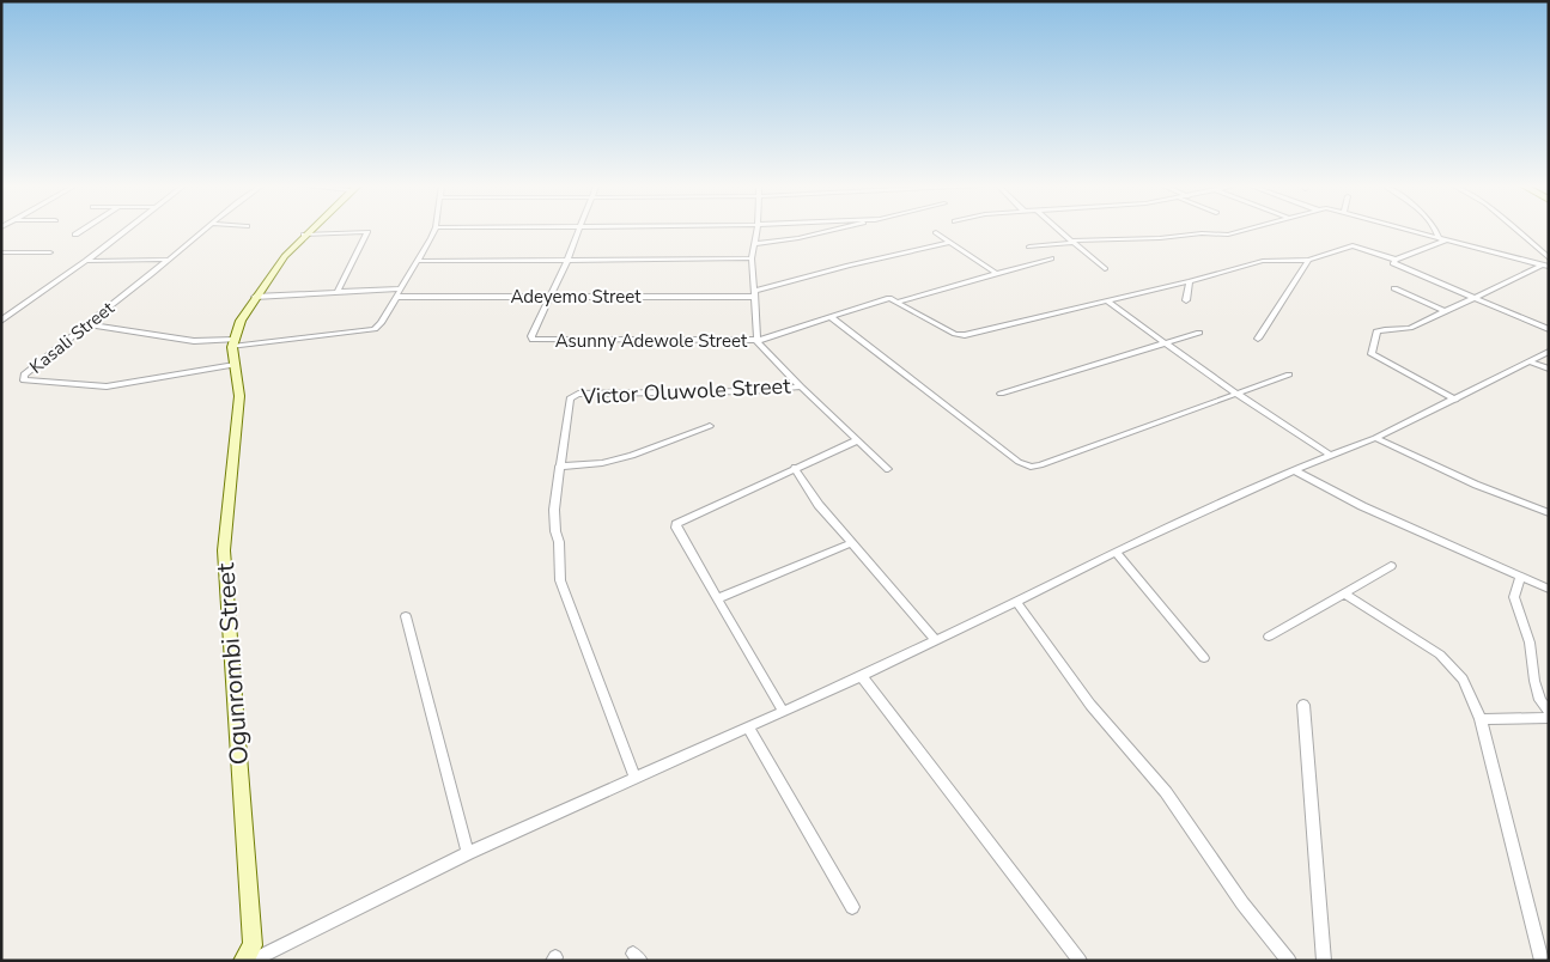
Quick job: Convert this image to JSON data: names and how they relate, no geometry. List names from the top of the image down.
{
  "streets": {
    "street": [
      "Adeyemo Street",
      "Kasali Street",
      "Asunny Adewole Street",
      "Victor Oluwole Street",
      "Ogunrombi Street"
    ]
  },
  "crossings": [
    ["Adeyemo Street", "Asunny Adewole Street"],
    ["Kasali Street", "Ogunrombi Street"]
  ]
}
